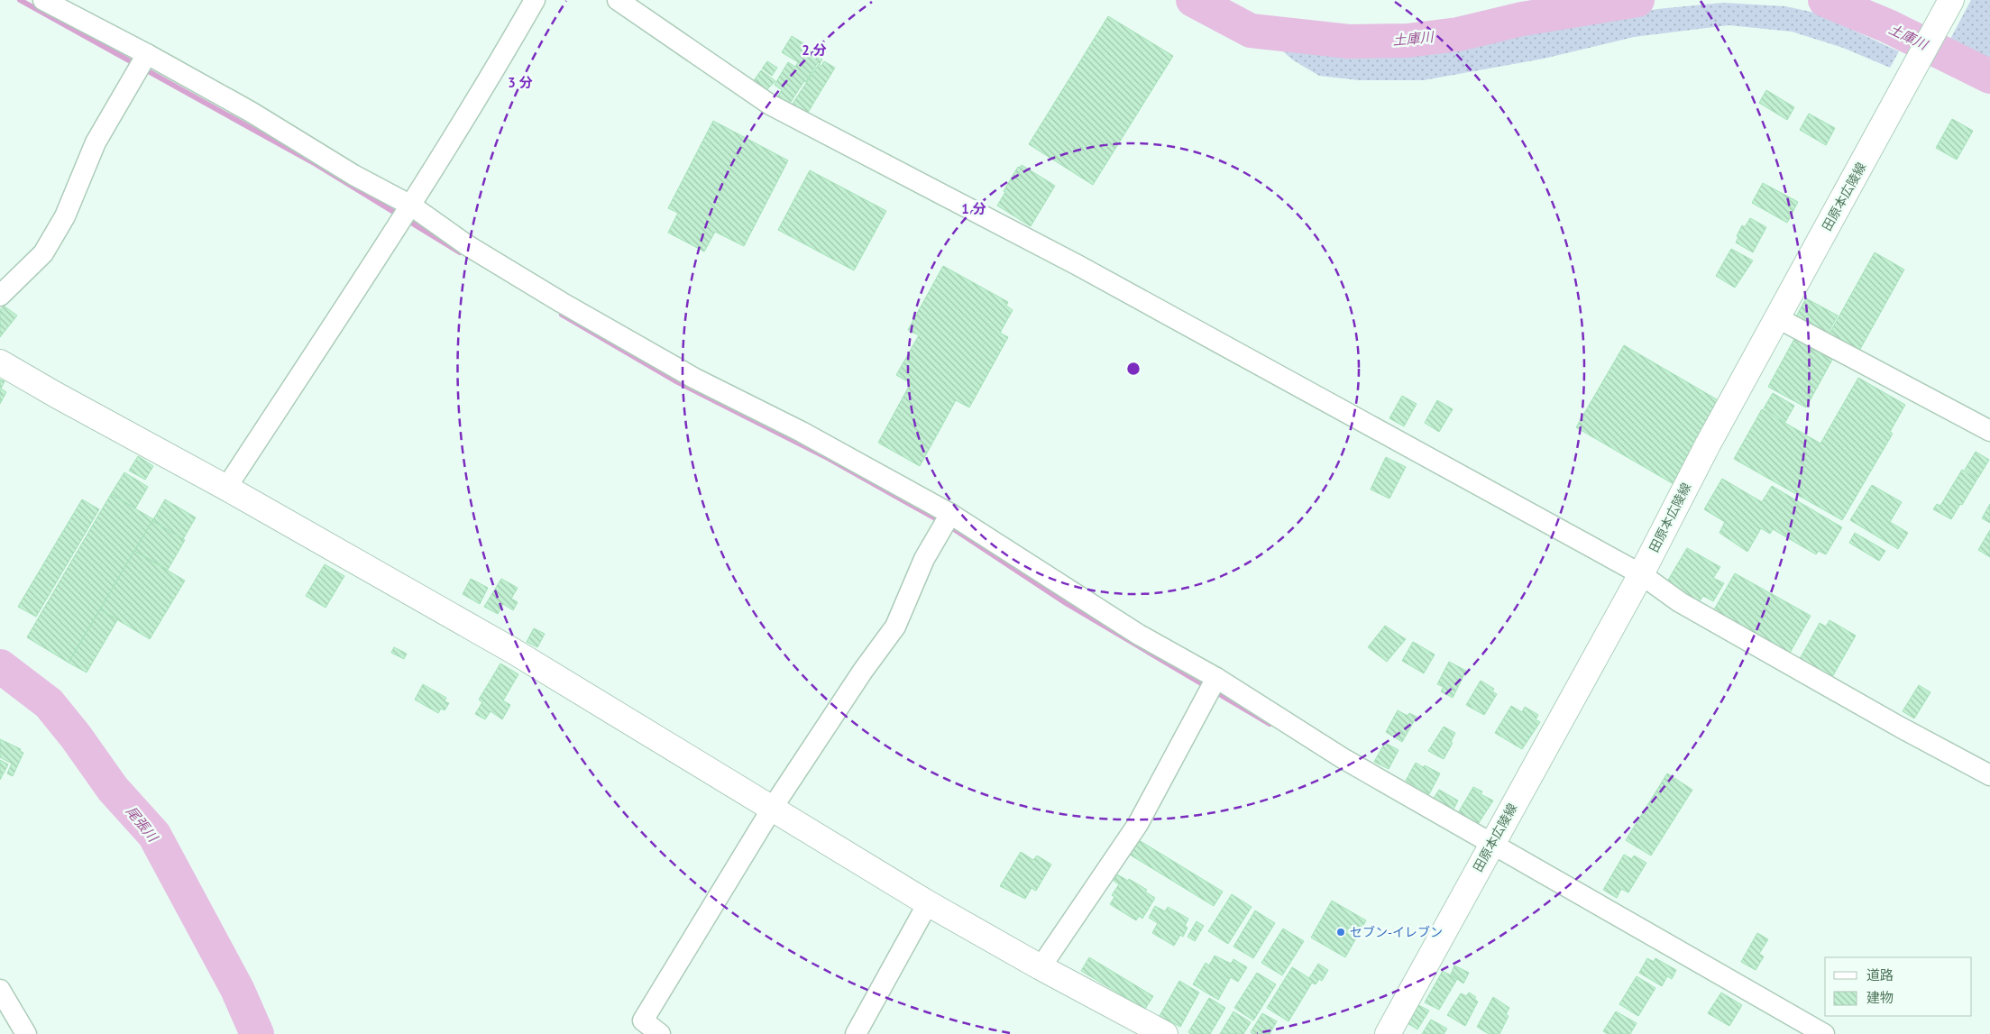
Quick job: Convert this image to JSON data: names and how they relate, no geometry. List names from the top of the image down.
{
  "streets": {
    "street": ["田原本広陵線"]
  },
  "water": ["土庫川", "尾張川"],
  "places": ["セブン-イレブン"],
  "legend": ["道路", "建物"],
  "rings": ["2 分", "3 分", "1 分"]
}
